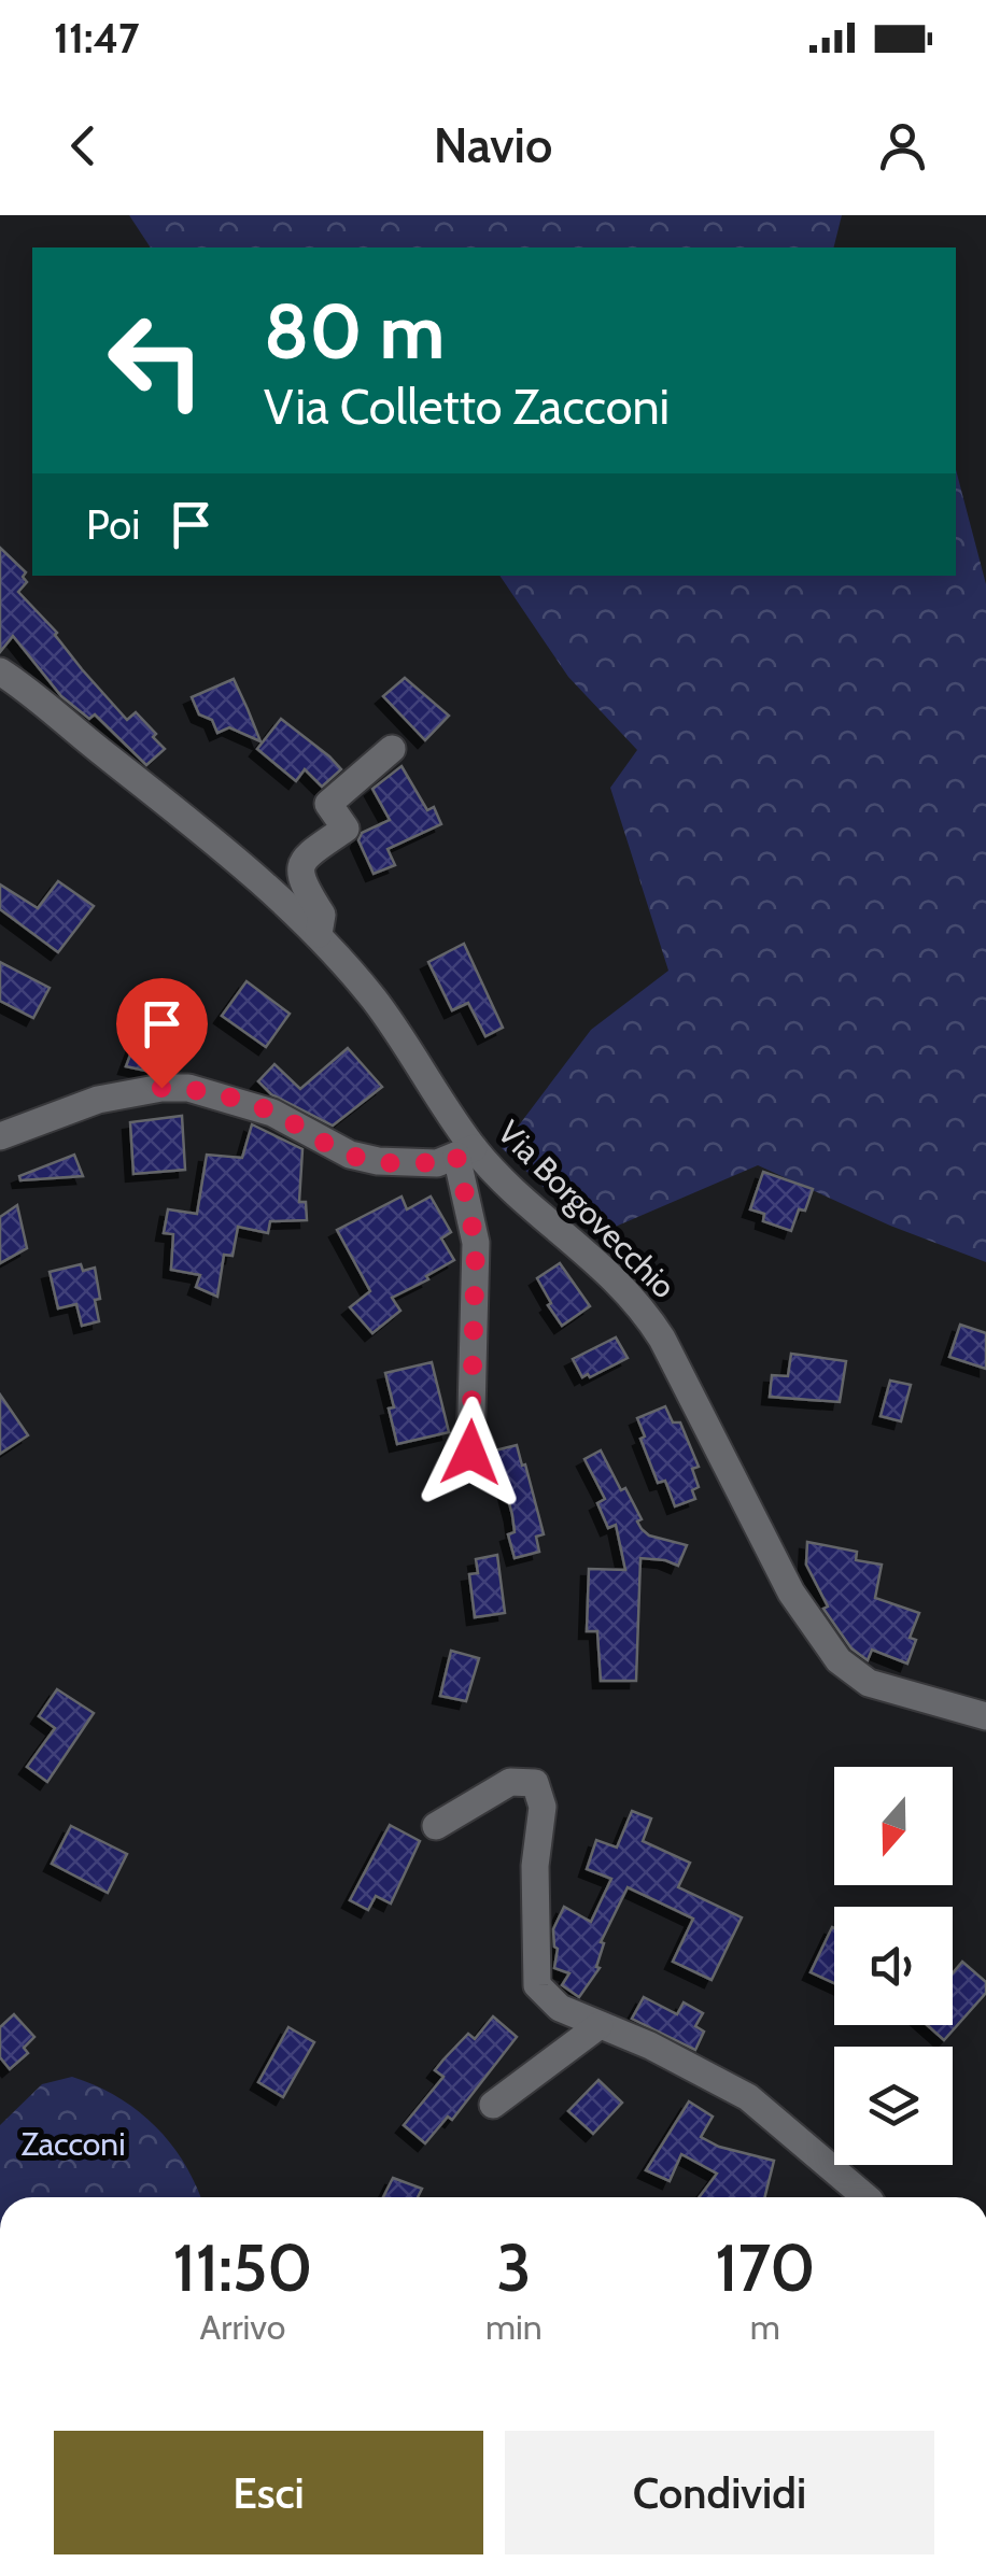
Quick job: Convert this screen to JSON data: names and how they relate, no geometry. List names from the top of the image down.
{
  "streets": {
    "street": ["Via Borgovecchio"]
  },
  "parks": ["Zacconi"],
  "north": "bottom",
  "page": {
    "status": "11:47",
    "header": "Navio",
    "turn": ["80 m", "Via Colletto Zacconi"],
    "then": "Poi",
    "eta": [
      "11:50",
      "Arrivo",
      "3",
      "min",
      "170",
      "m"
    ],
    "buttons": ["Esci", "Condividi"]
  }
}
